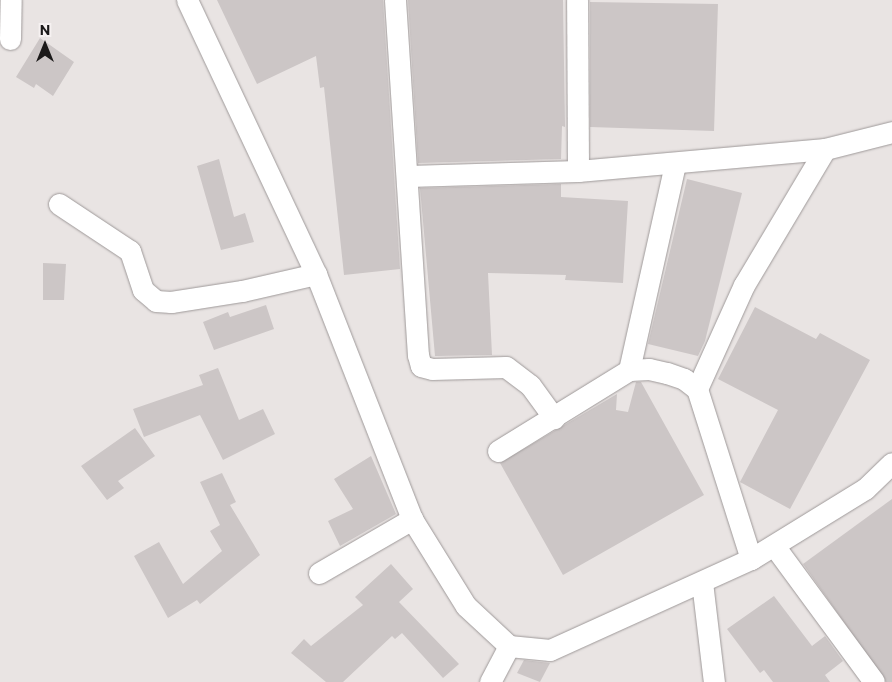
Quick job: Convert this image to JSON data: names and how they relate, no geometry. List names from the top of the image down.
{
  "north": "top"
}
